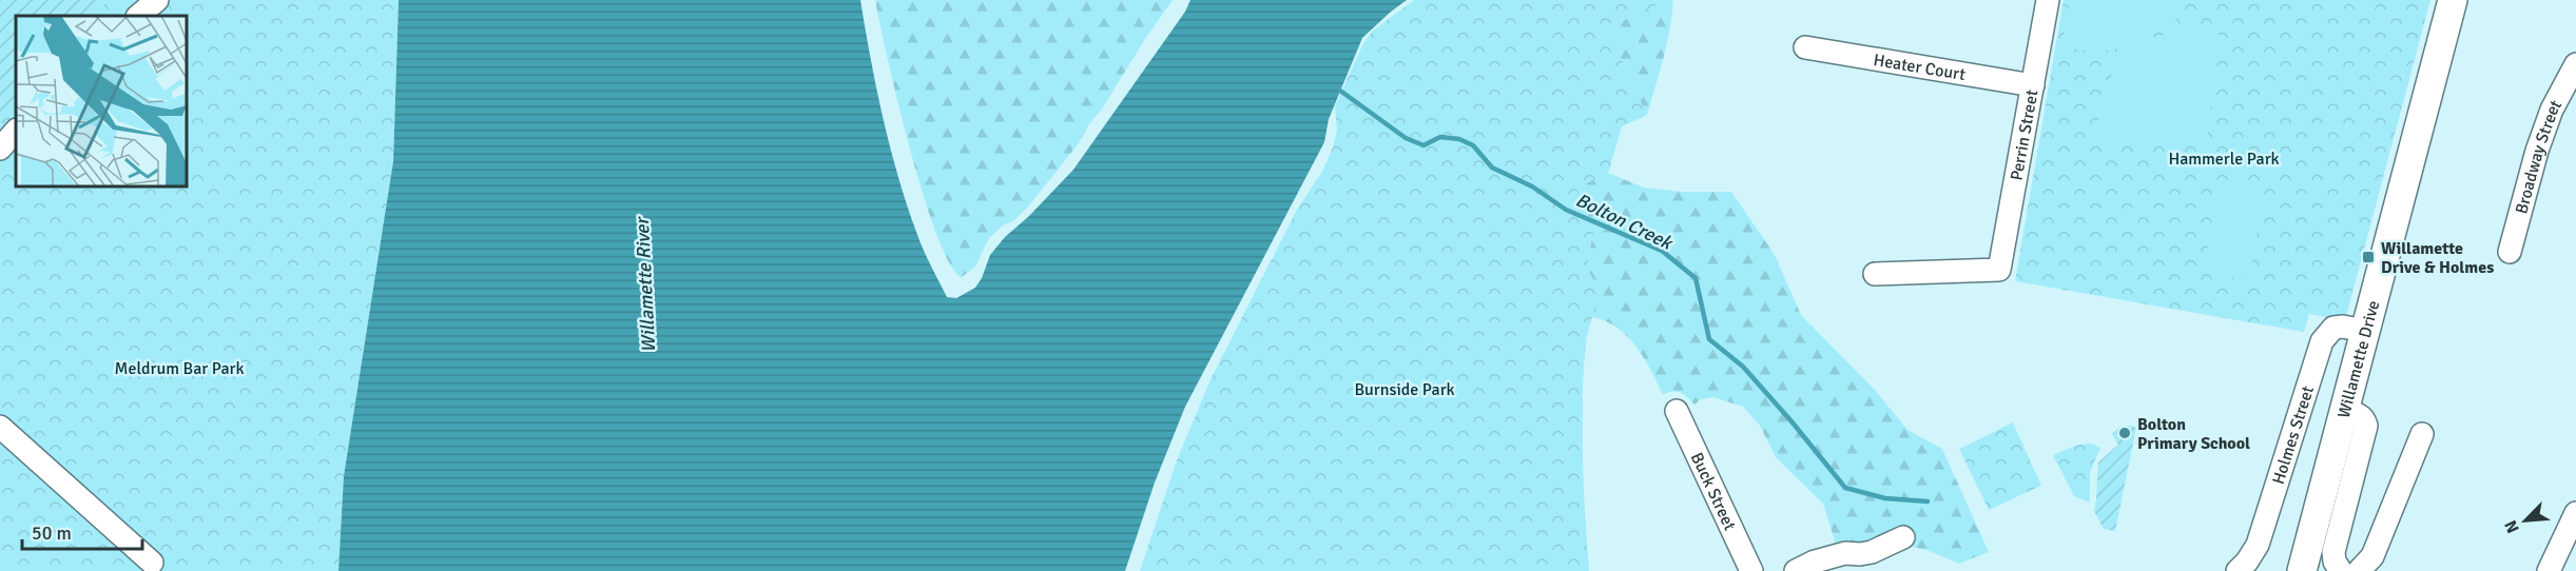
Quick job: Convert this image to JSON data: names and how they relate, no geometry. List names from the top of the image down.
{
  "streets": {
    "main road": ["Willamette Drive"],
    "street": [
      "Heater Court",
      "Perrin Street",
      "Broadway Street",
      "Holmes Street",
      "Buck Street"
    ]
  },
  "crossings": [
    ["Heater Court", "Perrin Street"],
    ["Willamette Drive", "Holmes Street"]
  ],
  "water": ["Bolton Creek", "Willamette River"],
  "parks": ["Hammerle Park", "Meldrum Bar Park", "Burnside Park"],
  "places": {
    "transit": ["Willamette Drive & Holmes"],
    "other": ["Bolton Primary School"]
  },
  "scale_bar": "50 m",
  "north": "bottom left"
}
